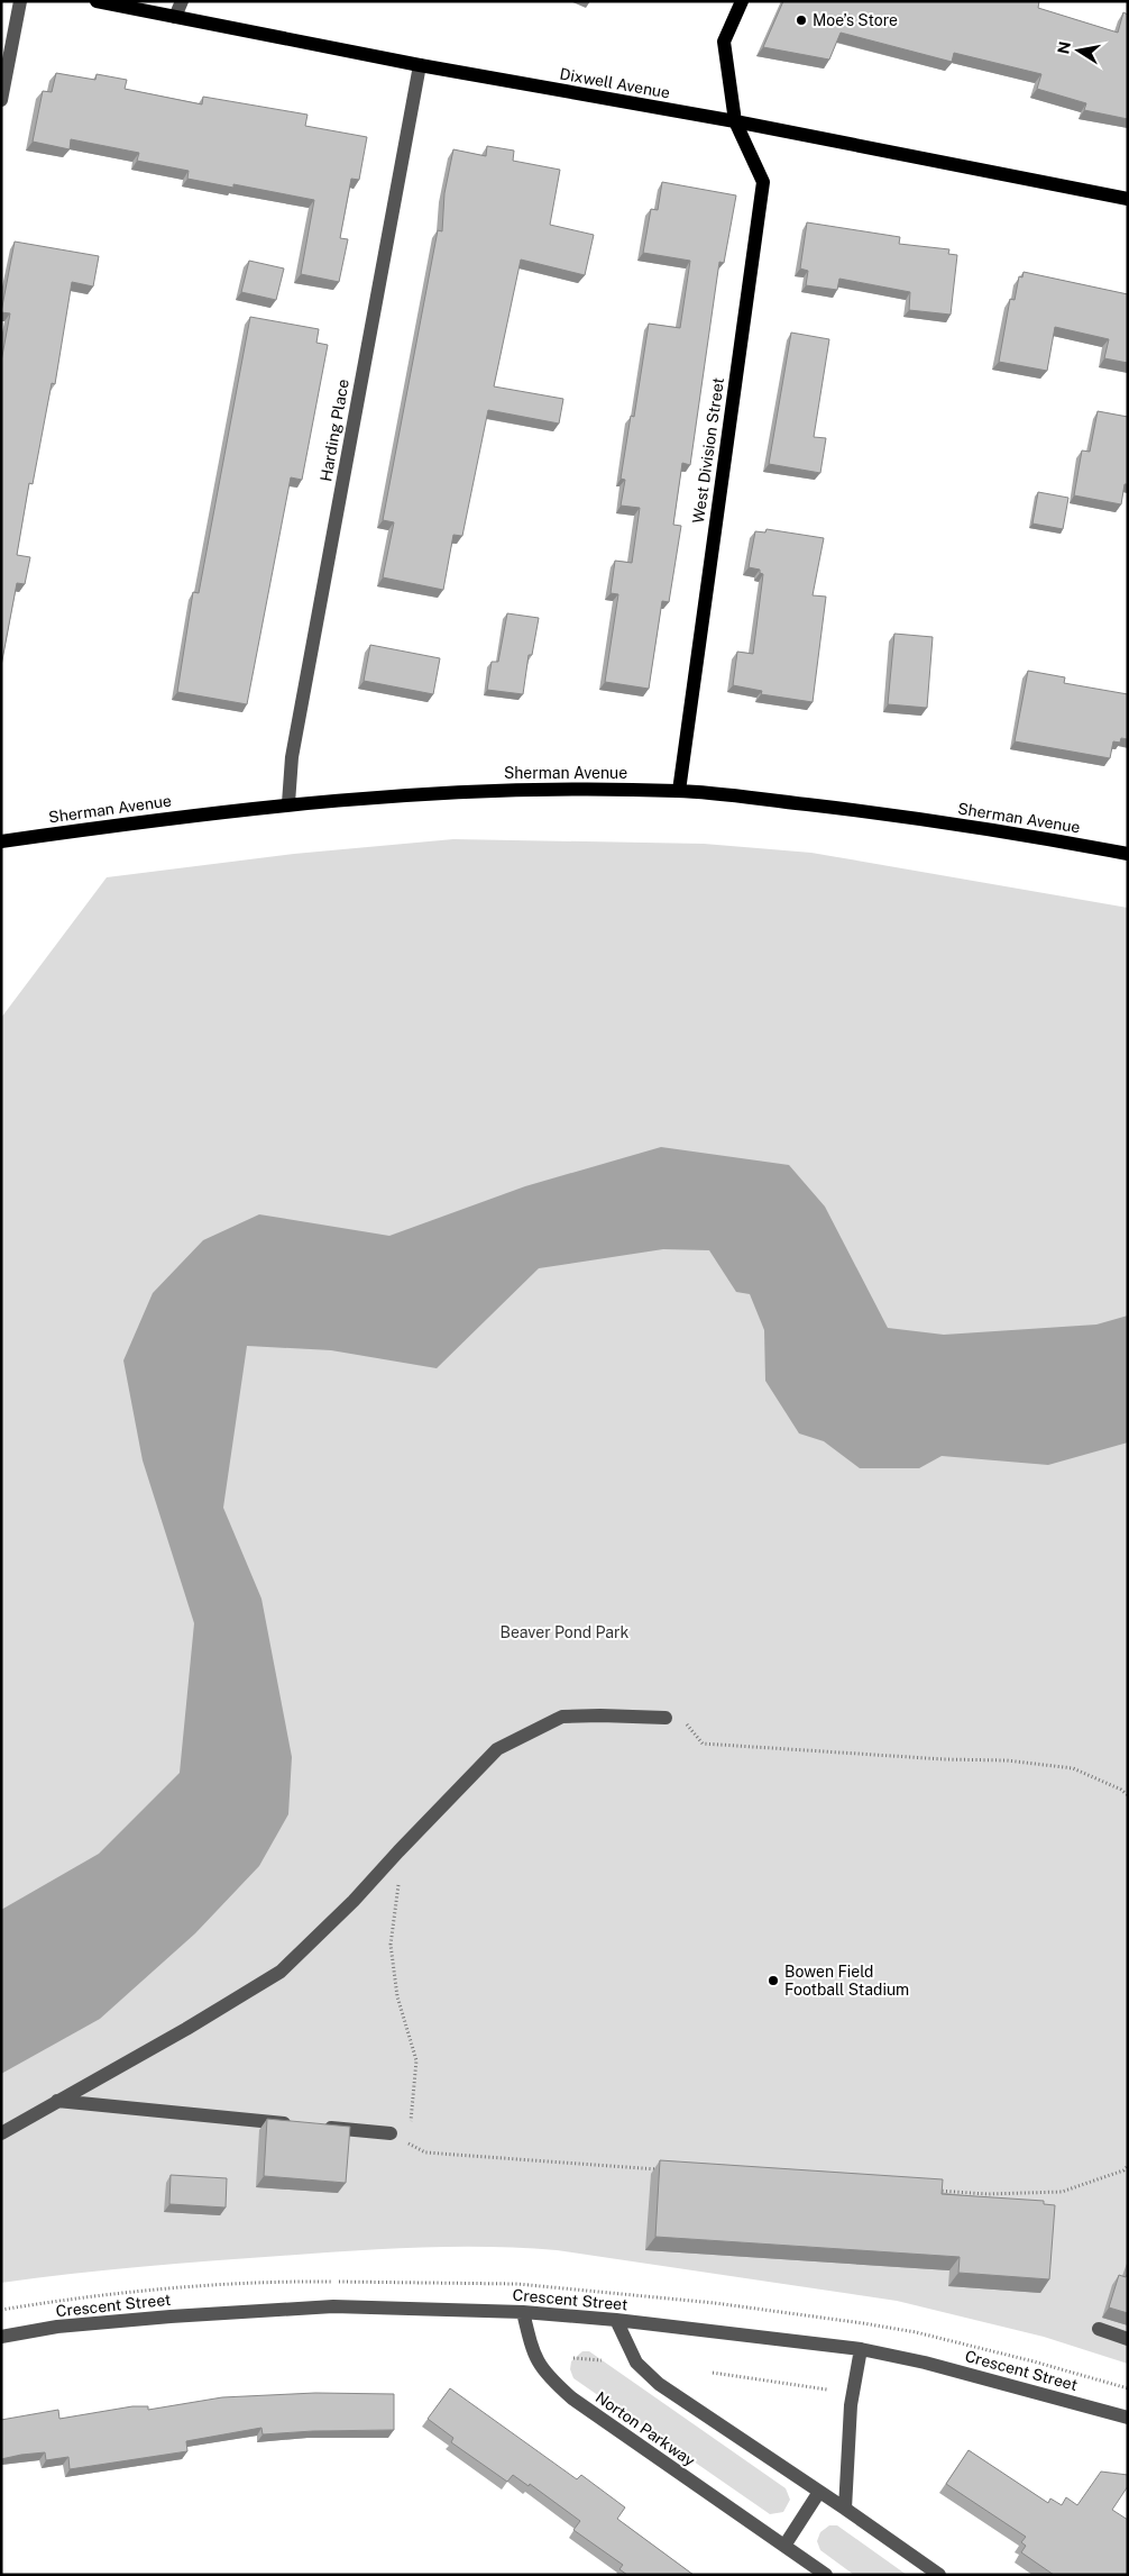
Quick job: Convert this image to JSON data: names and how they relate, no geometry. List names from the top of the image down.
{
  "streets": {
    "main road": ["Dixwell Avenue", "West Division Street", "Sherman Avenue"],
    "street": ["Harding Place", "Crescent Street", "Norton Parkway"]
  },
  "crossings": [
    ["Dixwell Avenue", "Harding Place"],
    ["Dixwell Avenue", "West Division Street"],
    ["Harding Place", "Sherman Avenue"],
    ["West Division Street", "Sherman Avenue"],
    ["Crescent Street", "Norton Parkway"]
  ],
  "parks": ["Beaver Pond Park"],
  "places": ["Moe’s Store", "Bowen Field Football Stadium"],
  "north": "left"
}
